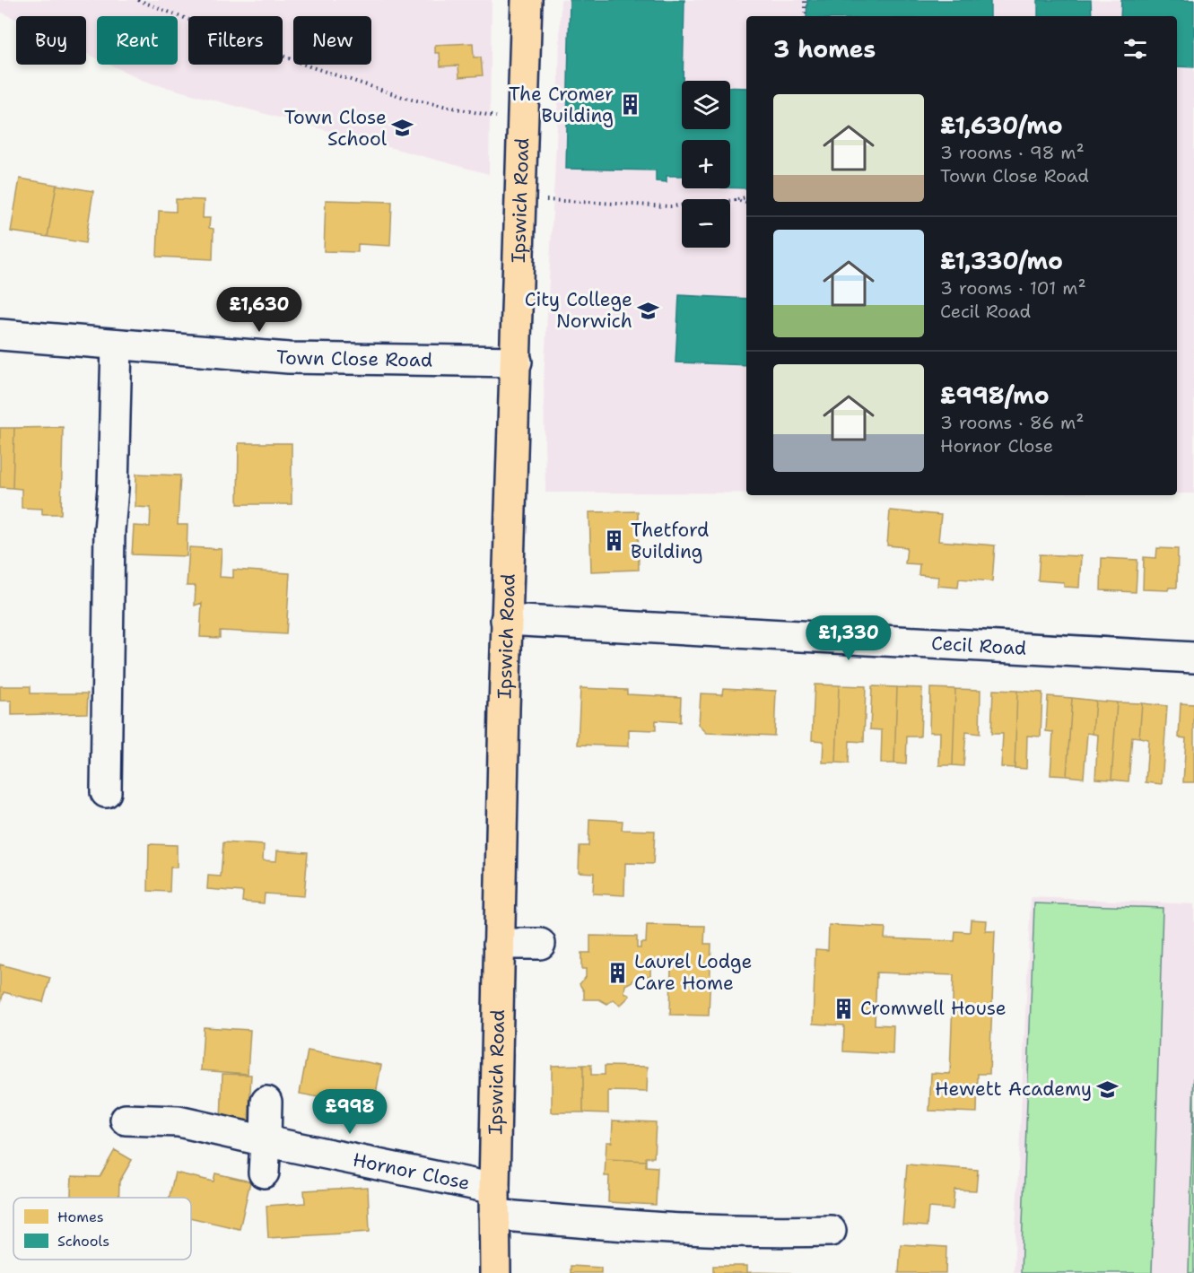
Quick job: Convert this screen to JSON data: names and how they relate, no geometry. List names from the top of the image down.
{
  "streets": {
    "main road": ["Ipswich Road"],
    "street": ["Town Close Road", "Cecil Road", "Hornor Close"]
  },
  "crossings": [
    ["Ipswich Road", "Town Close Road"],
    ["Ipswich Road", "Cecil Road"],
    ["Ipswich Road", "Hornor Close"]
  ],
  "places": {
    "building": [
      "The Cromer Building",
      "Thetford Building",
      "Laurel Lodge Care Home",
      "Cromwell House"
    ],
    "school or university": ["Town Close School", "City College Norwich", "Hewett Academy"]
  },
  "legend": ["Homes", "Schools"],
  "page": {
    "chip": [
      "Buy",
      "Rent",
      "Filters",
      "New"
    ],
    "heading": "3 homes",
    "map_buttons": ["+", "−"],
    "list": [
      {
        "name": "£1,630/mo",
        "note": "3 rooms · 98 m² · Town Close Road"
      },
      {
        "name": "£1,330/mo",
        "note": "3 rooms · 101 m² · Cecil Road"
      },
      {
        "name": "£998/mo",
        "note": "3 rooms · 86 m² · Hornor Close"
      }
    ],
    "price": ["£1,630", "£1,330", "£998"]
  }
}
